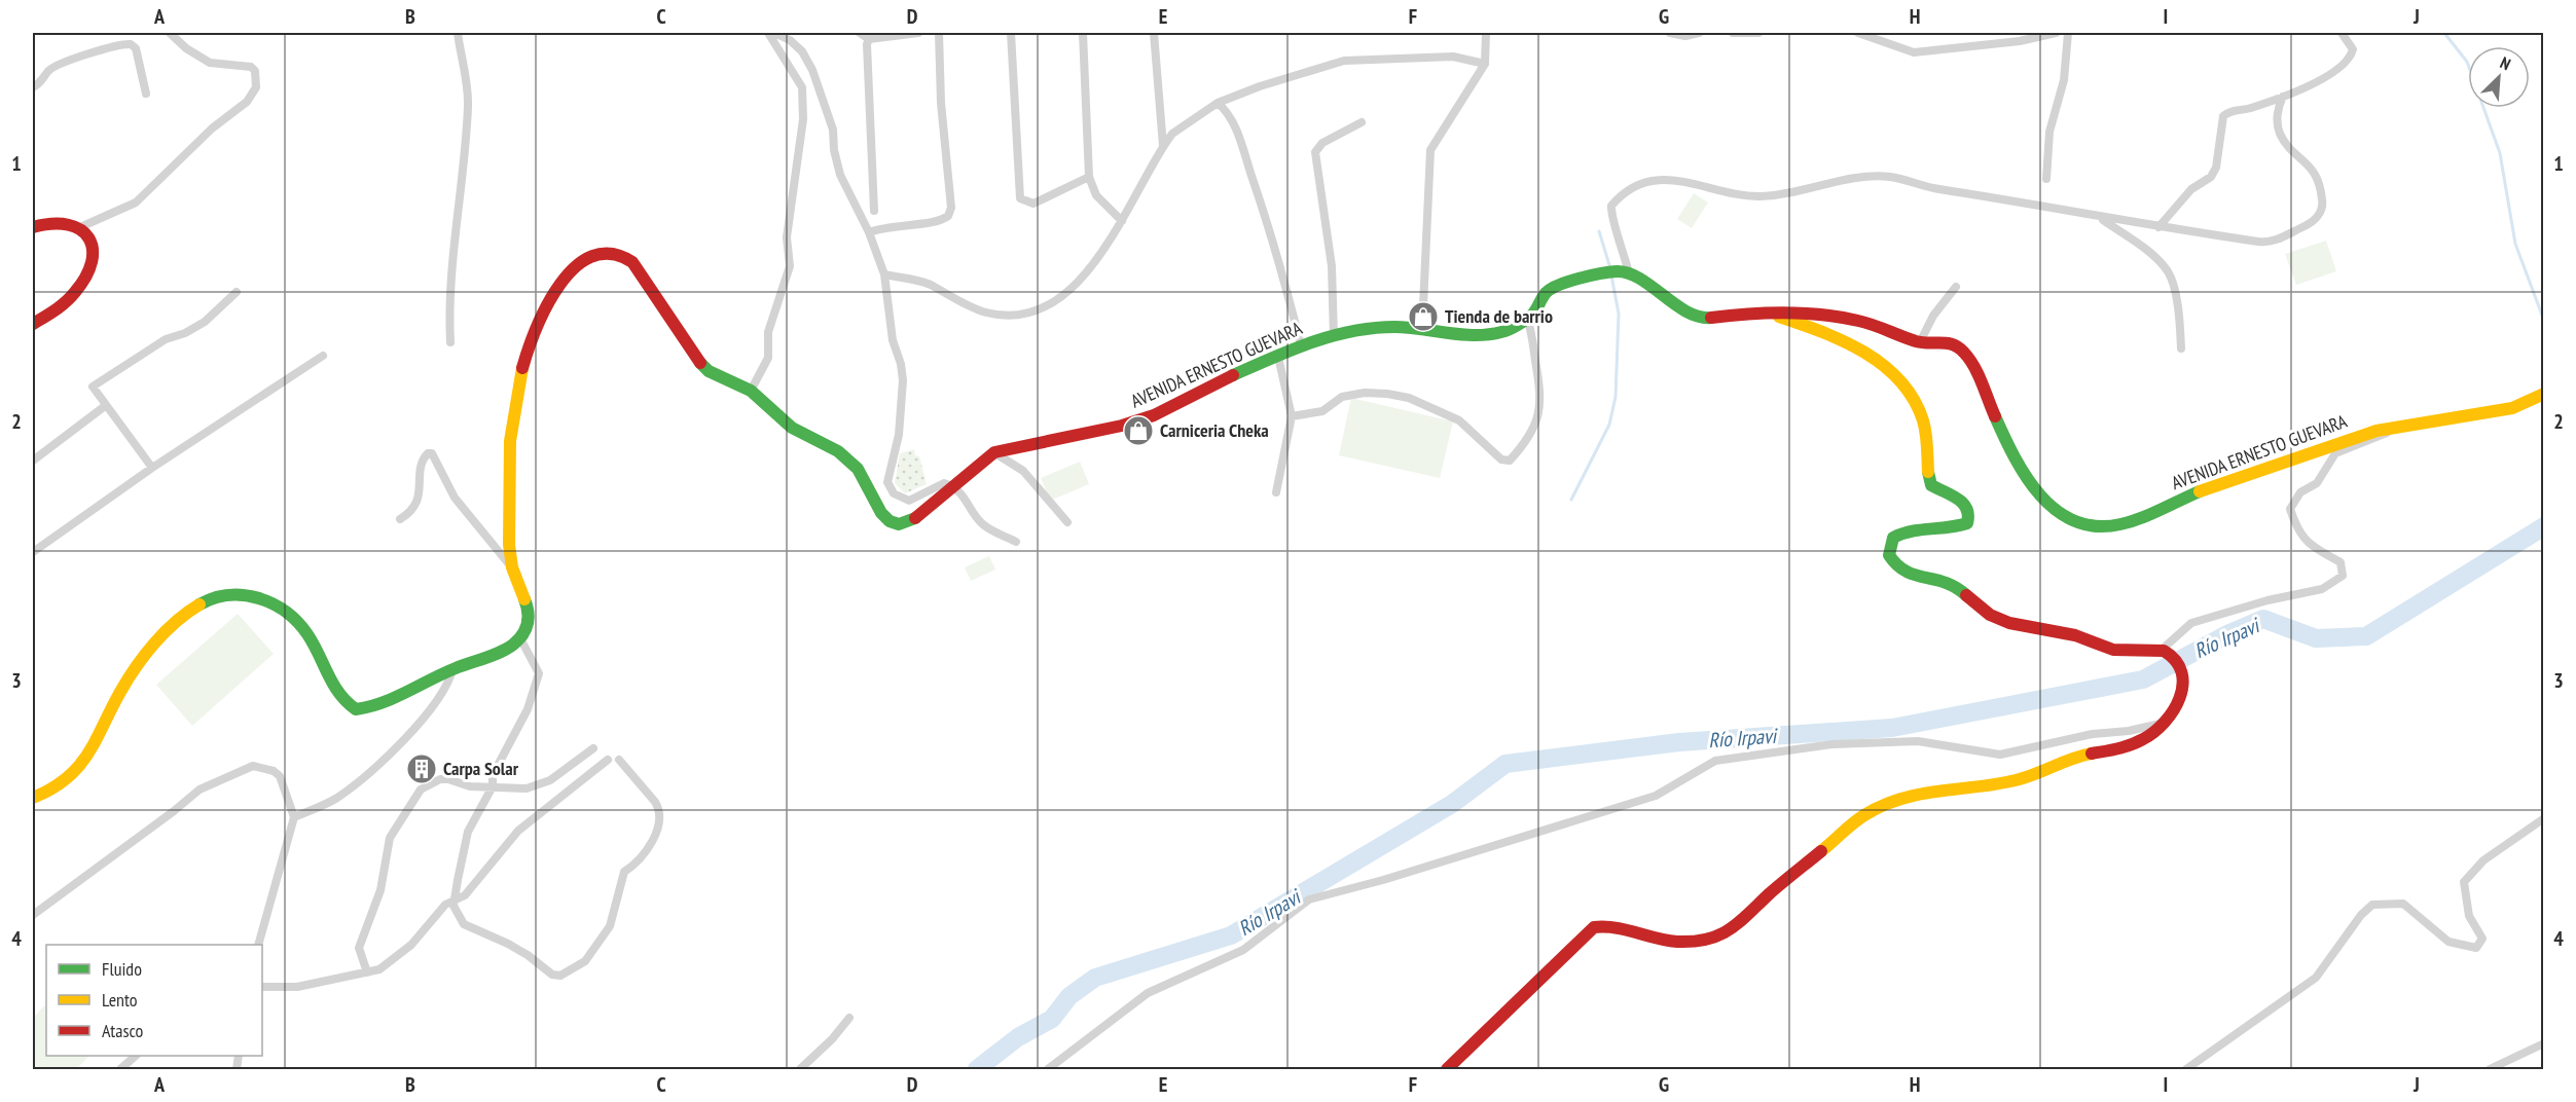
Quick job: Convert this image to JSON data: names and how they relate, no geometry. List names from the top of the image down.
{
  "streets": {
    "main road": ["AVENIDA ERNESTO GUEVARA"]
  },
  "water": ["Río Irpavi"],
  "places": {
    "shop": ["Tienda de barrio", "Carniceria Cheka"],
    "building": ["Carpa Solar"]
  },
  "legend": ["Fluido", "Lento", "Atasco"],
  "north": "top right",
  "grid": {
    "columns": [
      "A",
      "B",
      "C",
      "D",
      "E",
      "F",
      "G",
      "H",
      "I",
      "J"
    ],
    "rows": [
      "1",
      "2",
      "3",
      "4"
    ]
  }
}
